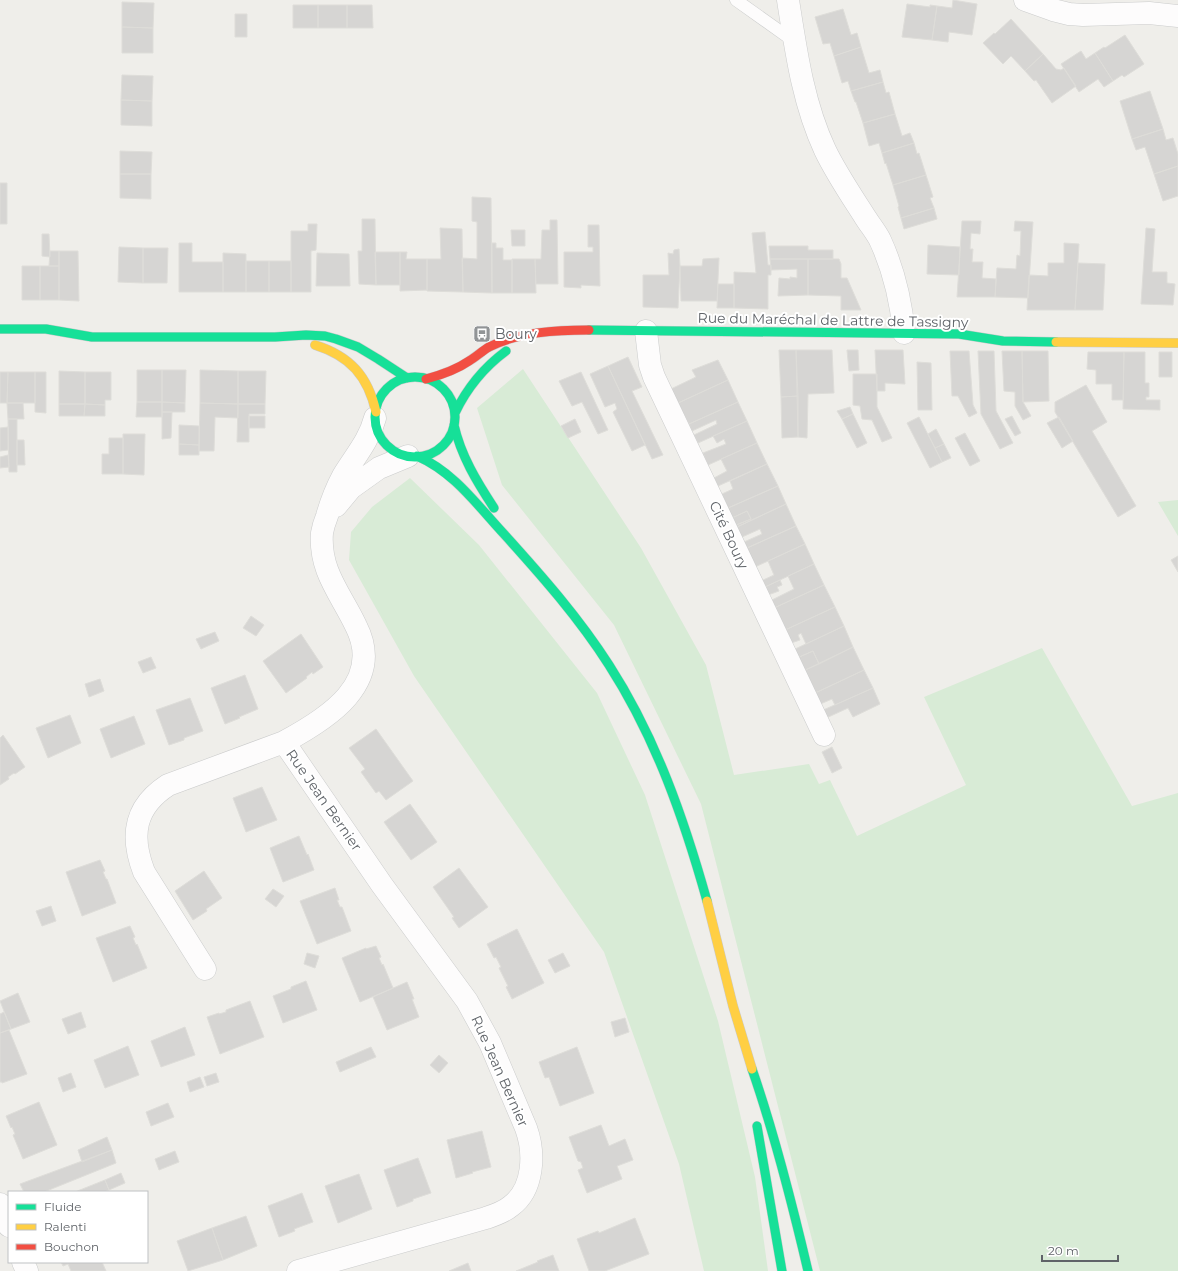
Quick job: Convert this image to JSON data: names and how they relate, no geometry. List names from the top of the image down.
{
  "streets": {
    "street": ["Rue du Maréchal de Lattre de Tassigny", "Cité Boury", "Rue Jean Bernier"]
  },
  "crossings": [
    ["Rue du Maréchal de Lattre de Tassigny", "Cité Boury"],
    ["Rue du Maréchal de Lattre de Tassigny", "Rue Jean Bernier"]
  ],
  "places": {
    "bus stop": ["Boury"]
  },
  "legend": ["Fluide", "Ralenti", "Bouchon"],
  "scale_bar": "20 m"
}
